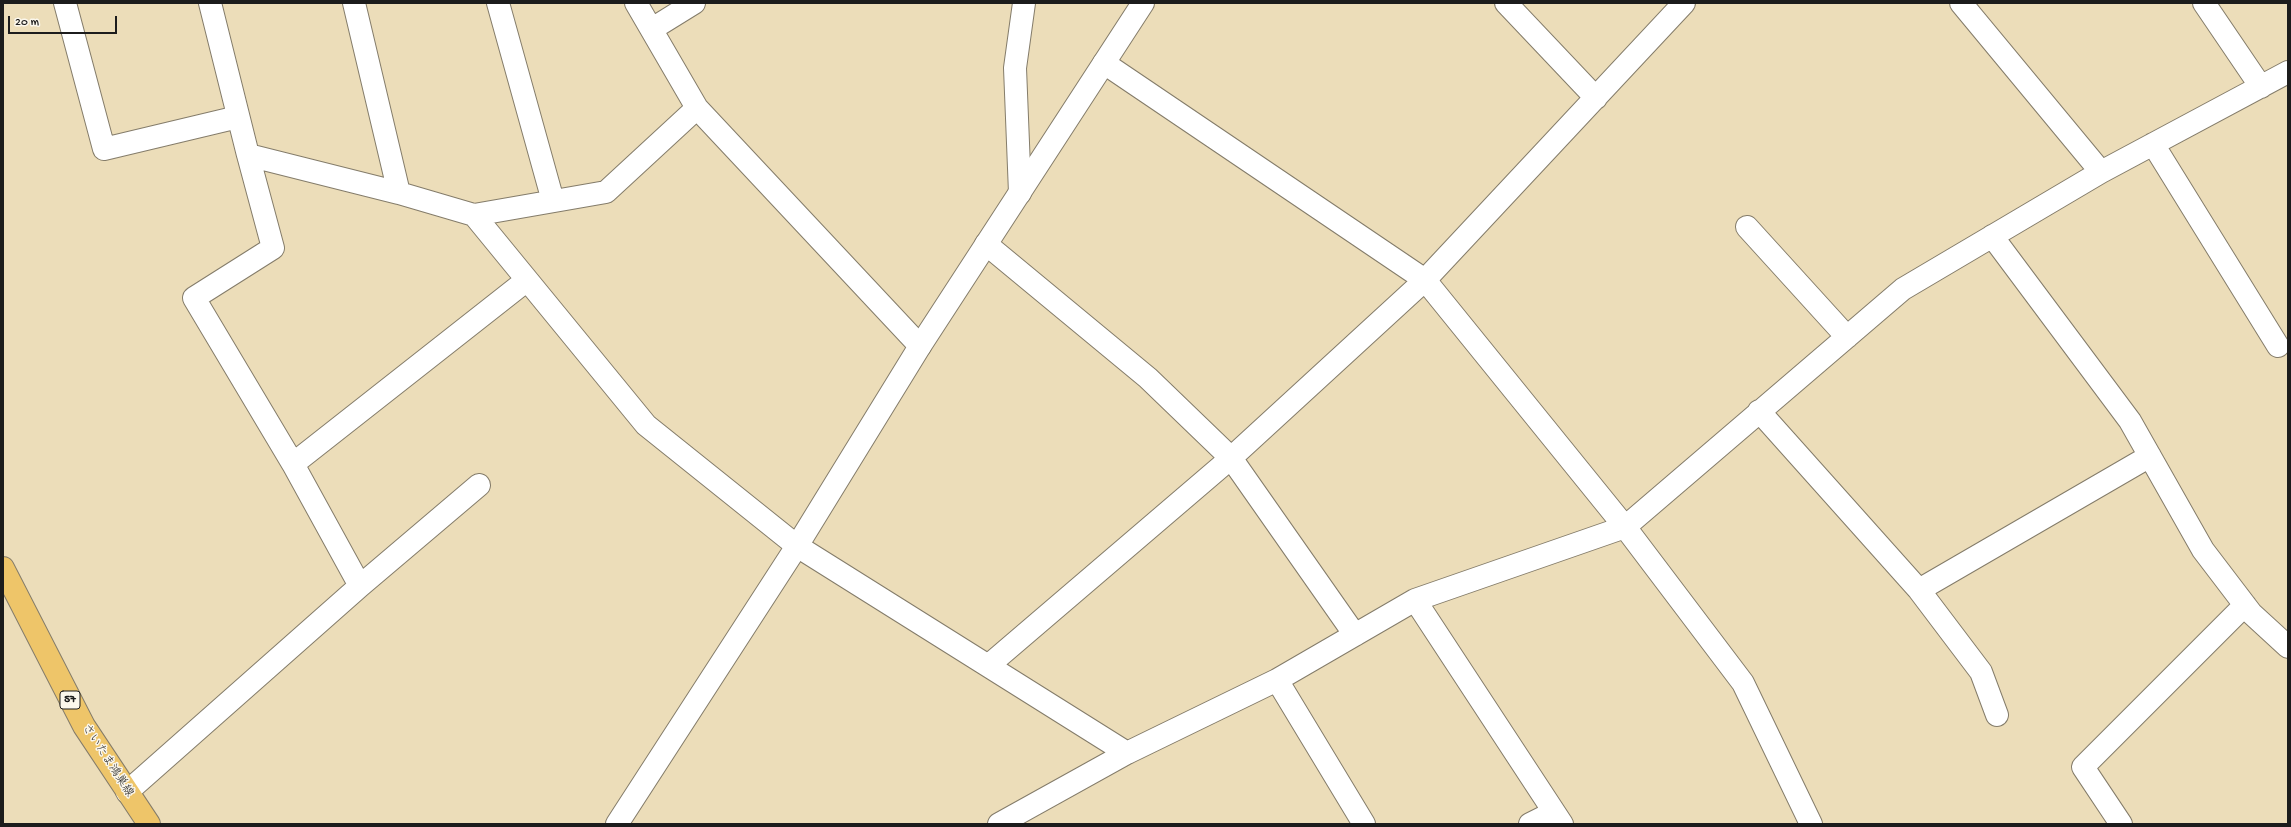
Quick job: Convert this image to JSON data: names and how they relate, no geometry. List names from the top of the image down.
{
  "streets": {
    "main road": ["57", "さいたま鴻巣線"]
  },
  "scale_bar": "20 m"
}
